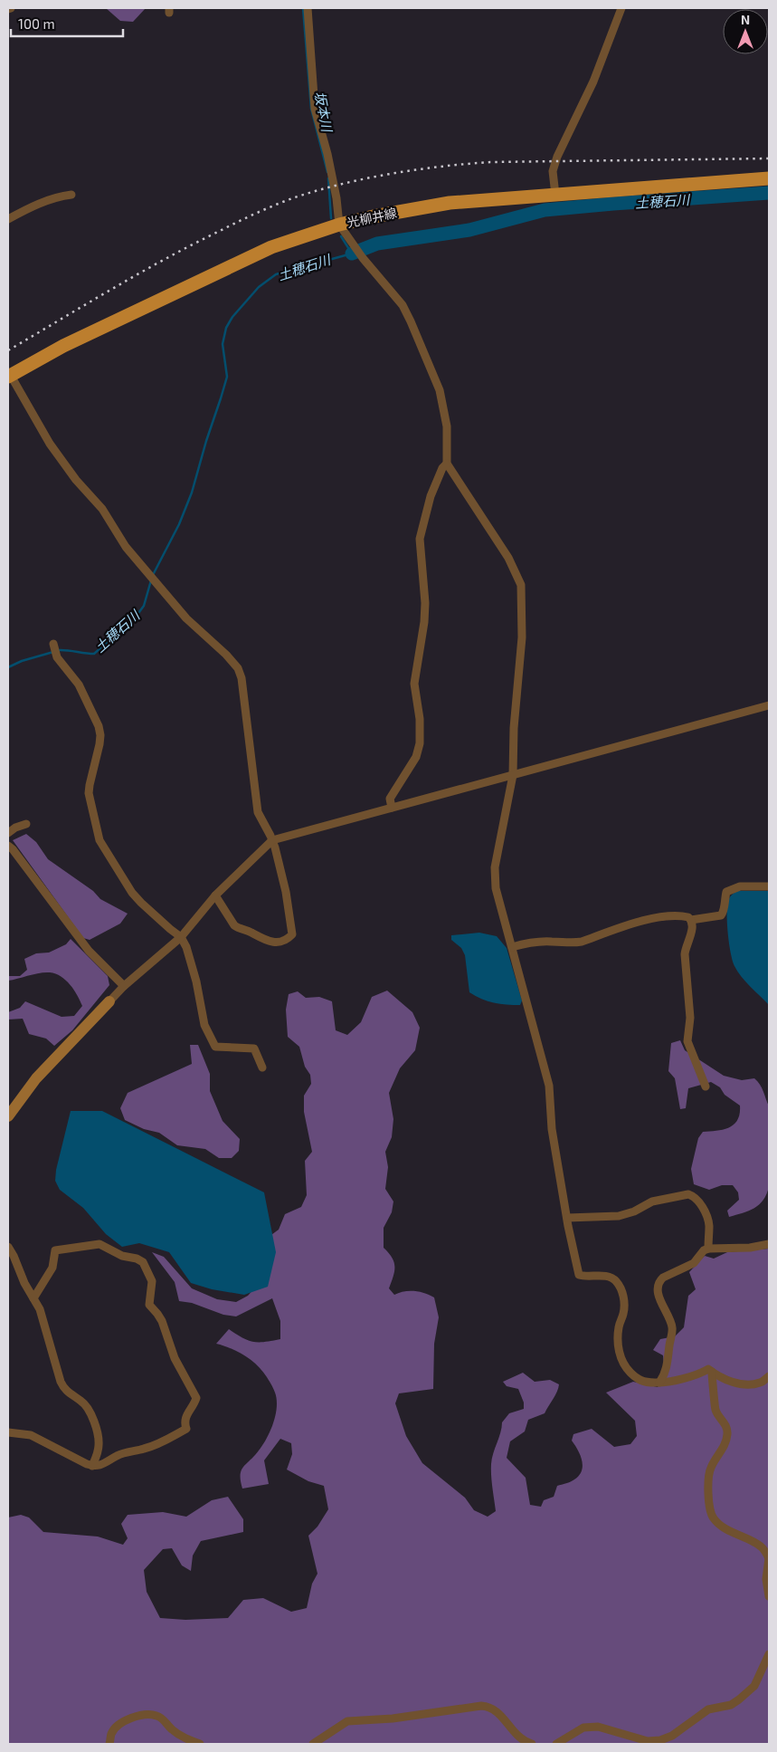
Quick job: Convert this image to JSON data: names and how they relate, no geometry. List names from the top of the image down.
{
  "streets": {
    "main road": ["光柳井線"]
  },
  "water": ["坂本川", "土穂石川"],
  "scale_bar": "100 m",
  "north": "top"
}
